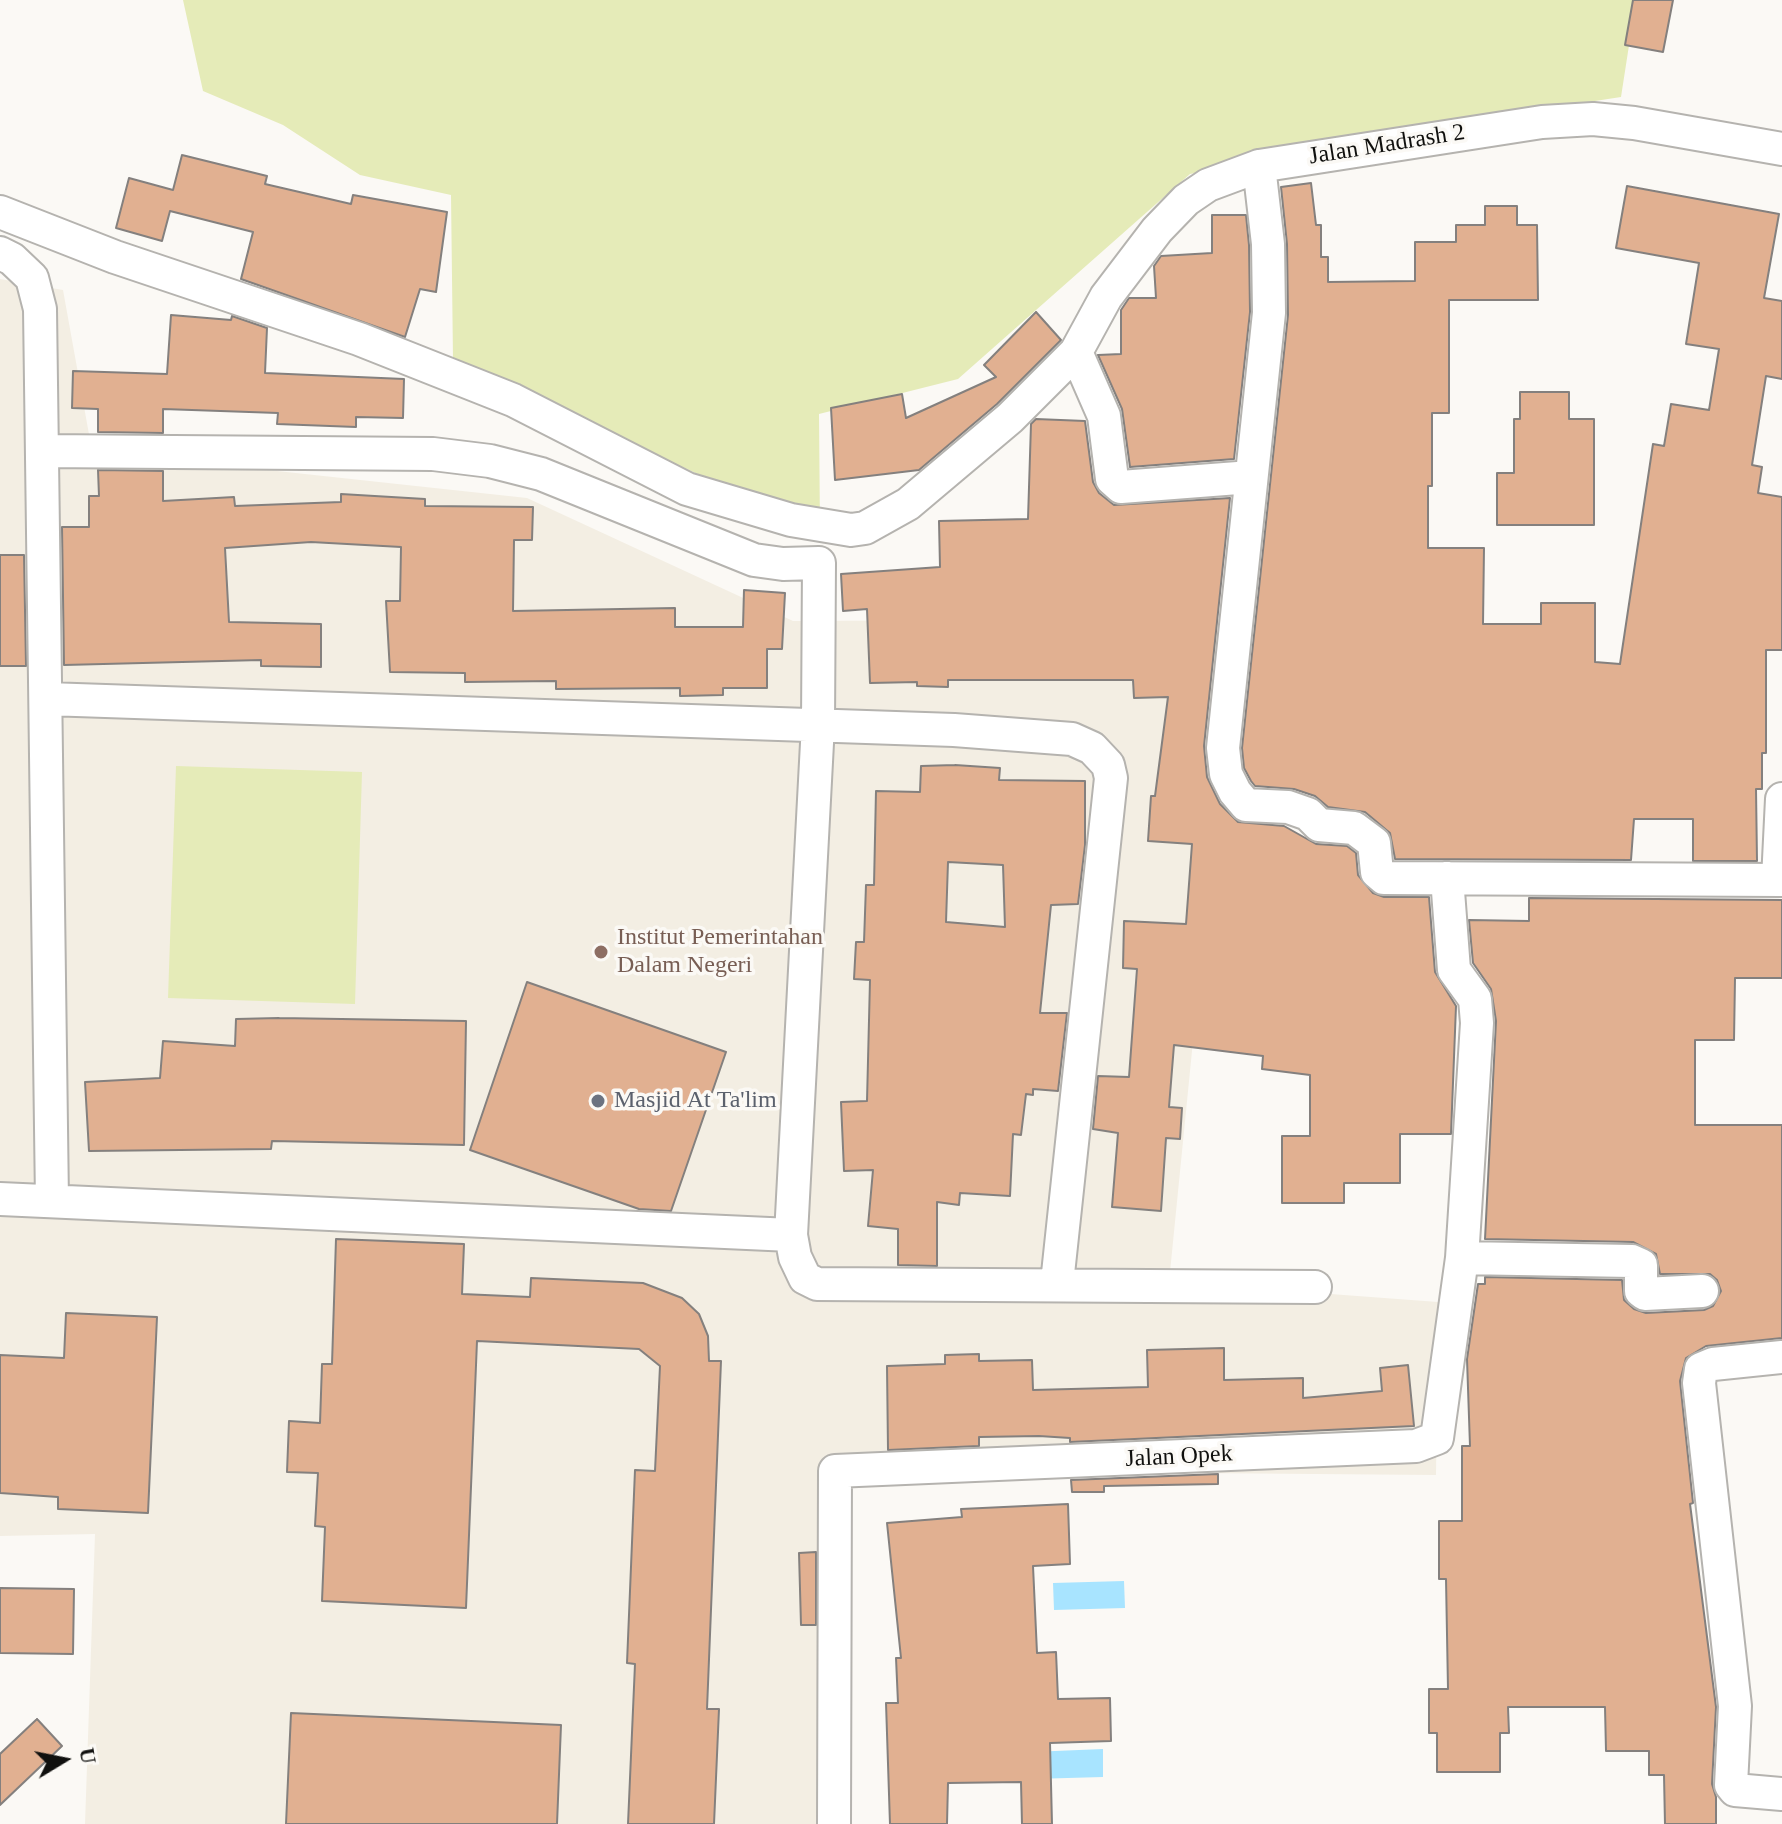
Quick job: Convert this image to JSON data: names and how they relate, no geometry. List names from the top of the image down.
{
  "streets": {
    "street": ["Jalan Madrash 2", "Jalan Opek"]
  },
  "places": ["Institut Pemerintahan Dalam Negeri", "Masjid At Ta'lim"],
  "north": "right"
}
